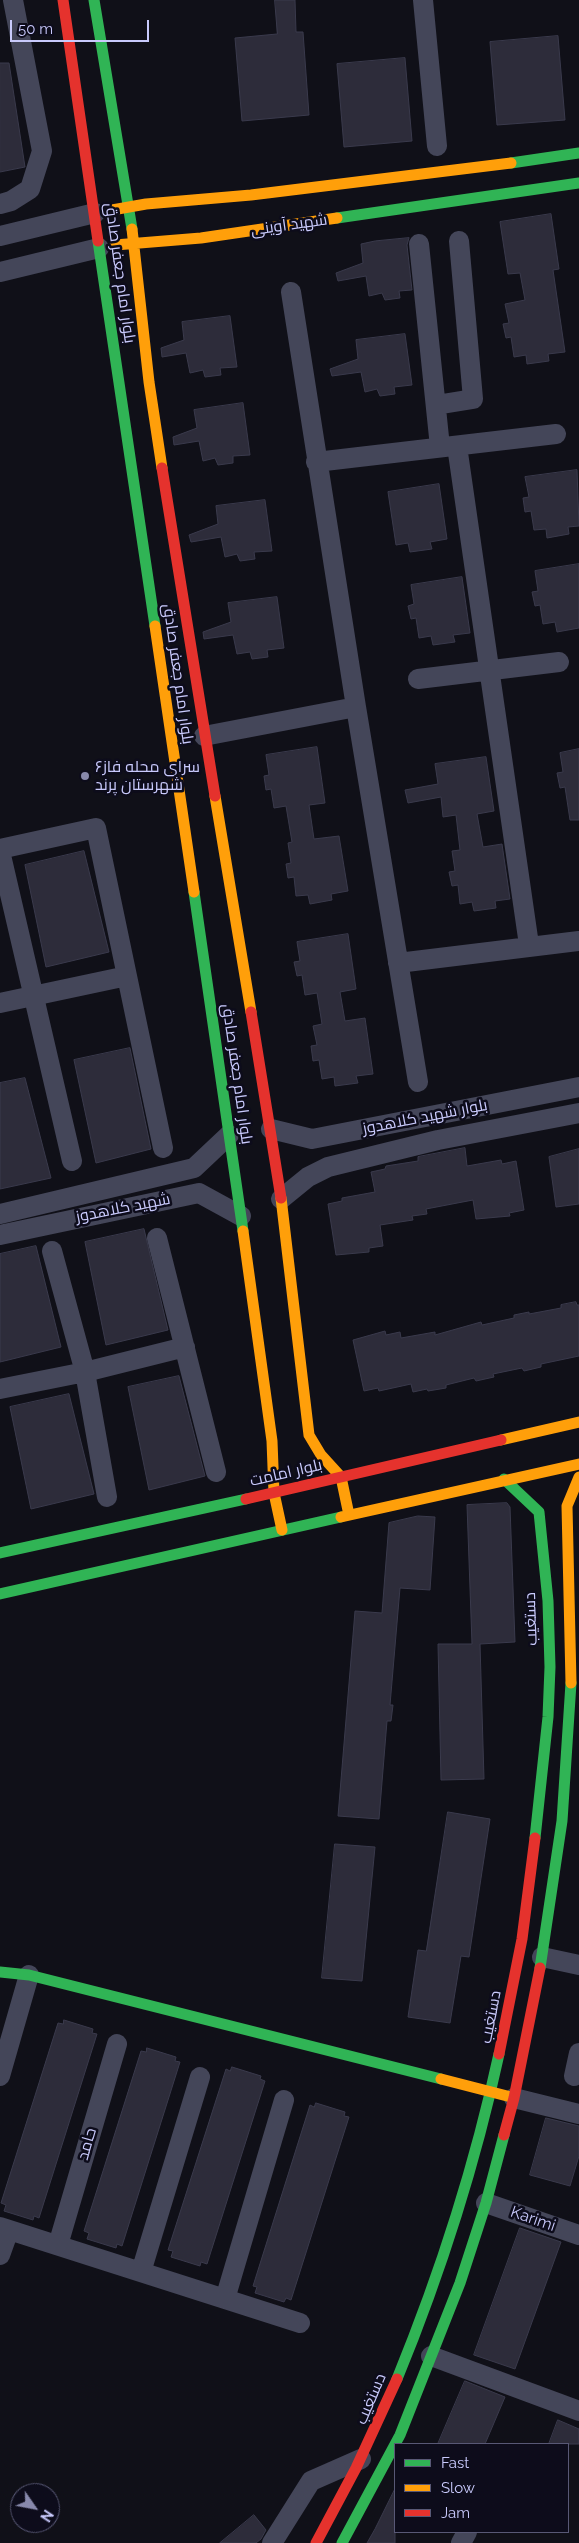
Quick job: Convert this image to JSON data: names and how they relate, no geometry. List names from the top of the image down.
{
  "streets": {
    "street": [
      "شهید آوینی",
      "بلوار امام جعفر صادق",
      "بلوار شهید کلاهدوز",
      "شهید کلاهدوز",
      "بلوار امامت",
      "دستغیب",
      "حامد",
      "Karimi"
    ]
  },
  "crossings": [
    ["شهید آوینی", "بلوار امام جعفر صادق"],
    ["بلوار امام جعفر صادق", "بلوار شهید کلاهدوز"],
    ["بلوار امام جعفر صادق", "شهید کلاهدوز"],
    ["بلوار امام جعفر صادق", "بلوار امامت"]
  ],
  "places": ["سرای محله فاز۶ شهرستان پرند"],
  "legend": ["Fast", "Slow", "Jam"],
  "scale_bar": "50 m",
  "north": "bottom right"
}
